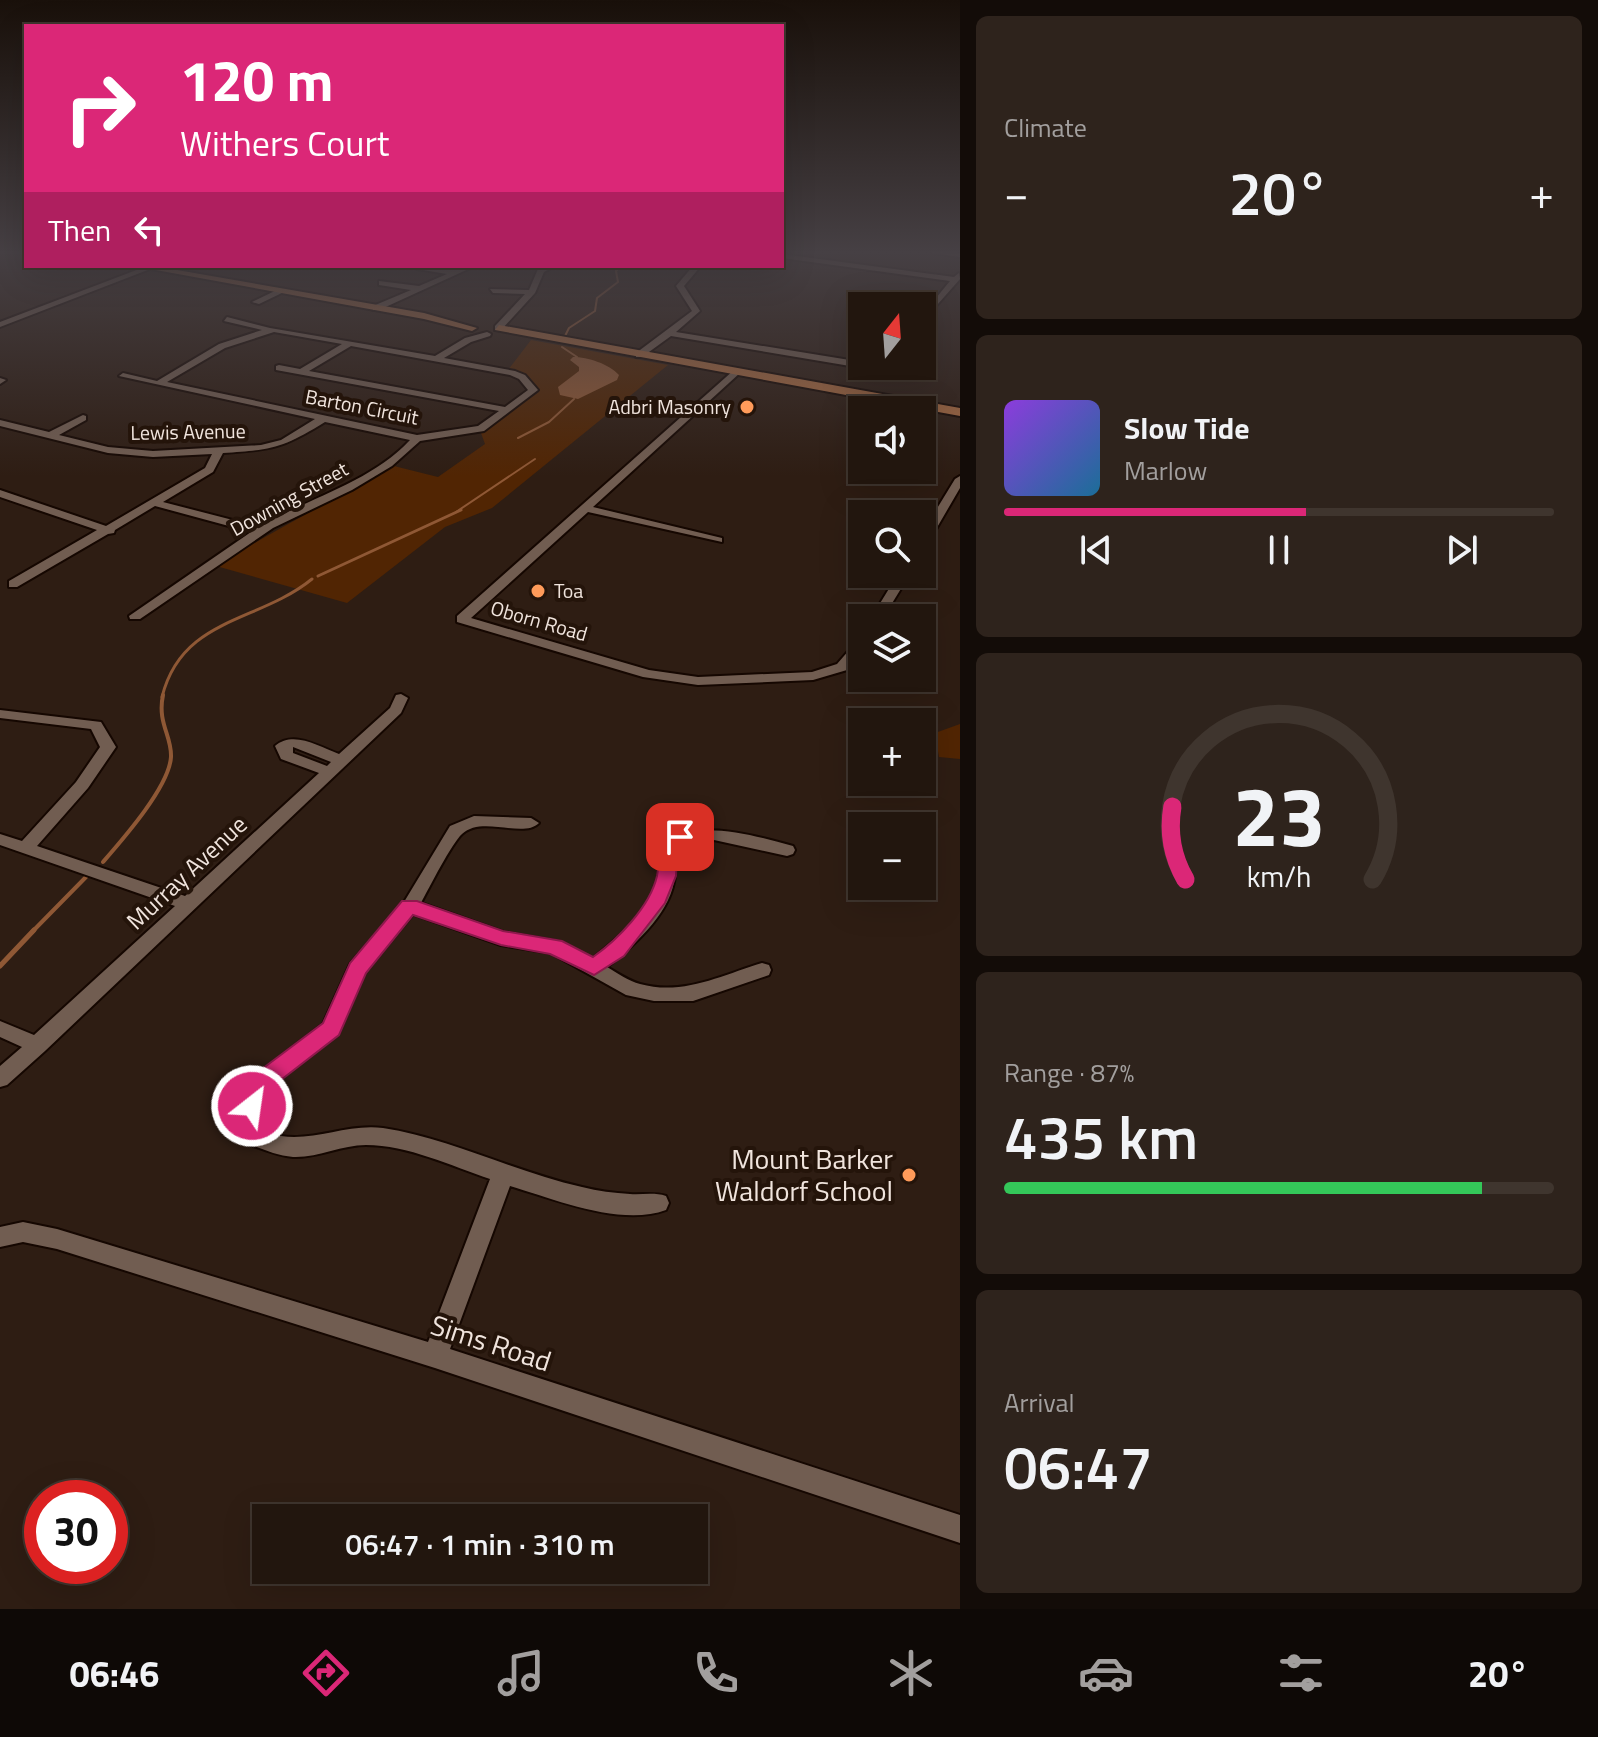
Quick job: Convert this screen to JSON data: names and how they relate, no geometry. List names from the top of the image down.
{
  "streets": {
    "street": [
      "Barton Circuit",
      "Lewis Avenue",
      "Downing Street",
      "Oborn Road",
      "Murray Avenue",
      "Sims Road"
    ]
  },
  "crossings": [
    ["Barton Circuit", "Lewis Avenue"],
    ["Barton Circuit", "Downing Street"]
  ],
  "places": ["Adbri Masonry", "Toa", "Mount Barker Waldorf School"],
  "north": "top",
  "page": {
    "tile": [
      "Climate",
      ["Range · 87%", "435 km"],
      ["Arrival", "06:47"]
    ],
    "turn": ["120 m", "Withers Court"],
    "heat": ["−", "20°", "+"],
    "then": "Then",
    "map_buttons": ["+", "−"],
    "song": ["Slow Tide", "Marlow"],
    "limit": "30",
    "trip": "06:47 · 1 min · 310 m",
    "tabs": ["06:46", "20°"],
    "gauge": ["23", "km/h"]
  }
}
